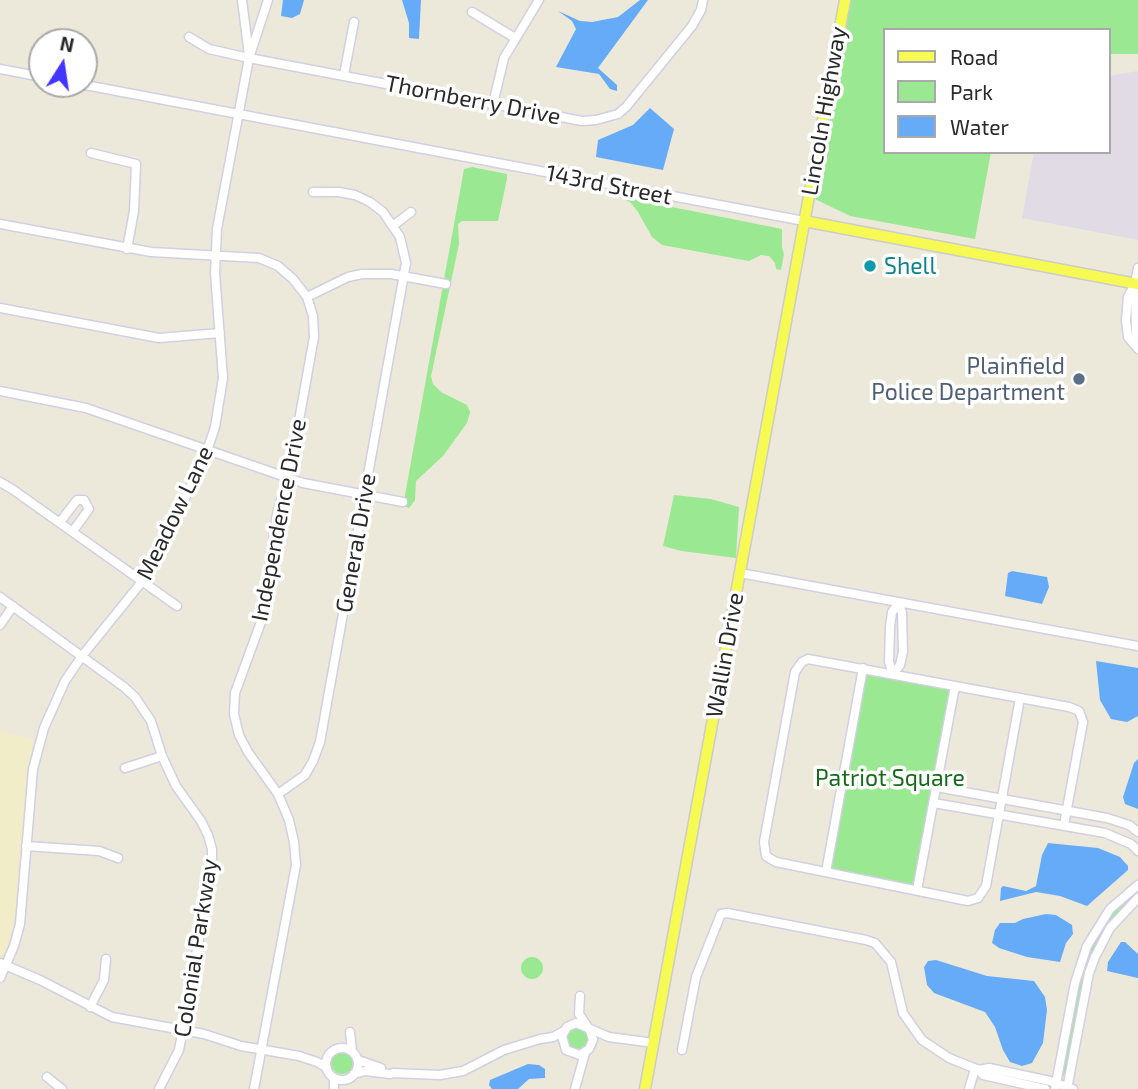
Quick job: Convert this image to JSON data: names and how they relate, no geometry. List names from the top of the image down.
{
  "streets": {
    "main road": ["Lincoln Highway", "143rd Street", "Wallin Drive"],
    "street": [
      "Thornberry Drive",
      "Meadow Lane",
      "Independence Drive",
      "General Drive",
      "Colonial Parkway"
    ]
  },
  "crossings": [
    ["Thornberry Drive", "Meadow Lane"],
    ["Lincoln Highway", "143rd Street"],
    ["Lincoln Highway", "Wallin Drive"],
    ["143rd Street", "Meadow Lane"],
    ["143rd Street", "Wallin Drive"],
    ["Meadow Lane", "Colonial Parkway"],
    ["Independence Drive", "General Drive"]
  ],
  "parks": ["Patriot Square"],
  "places": ["Shell", "Plainfield Police Department"],
  "legend": ["Road", "Park", "Water"],
  "north": "top"
}
